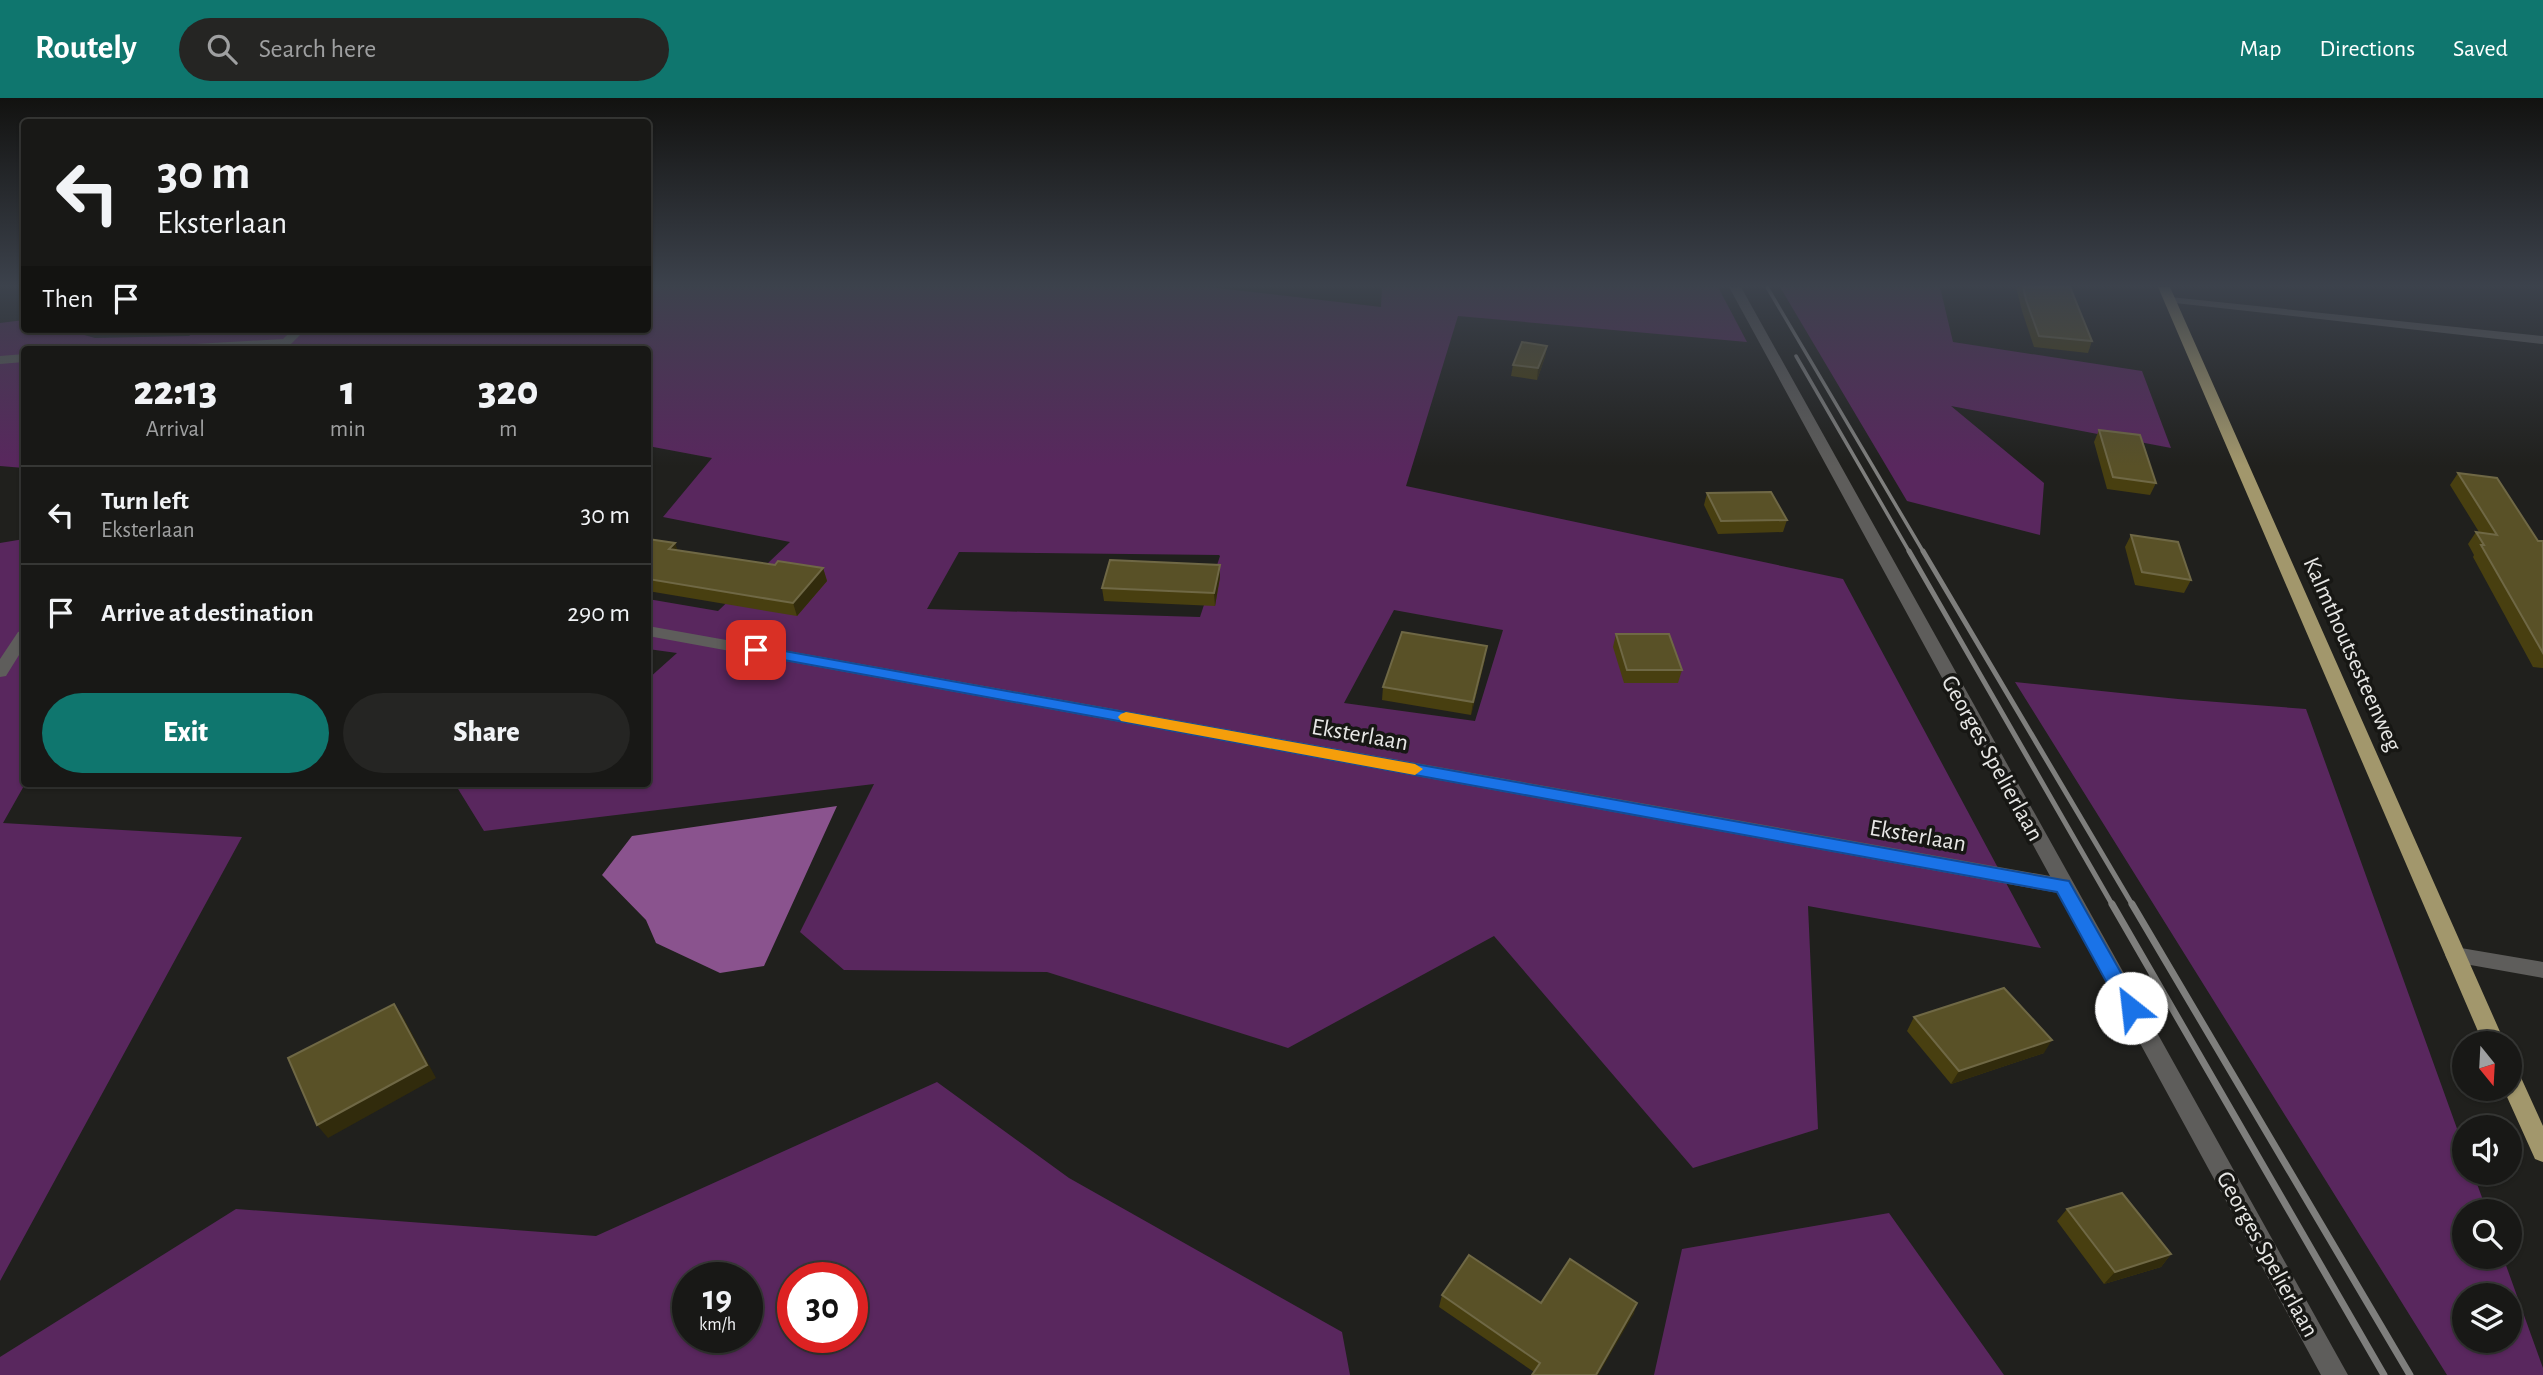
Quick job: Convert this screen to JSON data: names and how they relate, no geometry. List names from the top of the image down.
{
  "streets": {
    "main road": ["Kalmthoutsesteenweg"],
    "street": ["Eksterlaan", "Georges Spelierlaan"]
  },
  "crossings": [
    ["Eksterlaan", "Georges Spelierlaan"]
  ],
  "north": "bottom",
  "page": {
    "header": "Routely",
    "search": "Search here",
    "nav": ["Map", "Directions", "Saved"],
    "turn": ["30 m", "Eksterlaan"],
    "then": "Then",
    "eta": [
      "22:13",
      "Arrival",
      "1",
      "min",
      "320",
      "m"
    ],
    "list": [
      {
        "name": "Turn left",
        "note": "Eksterlaan",
        "value": "30 m"
      },
      {
        "name": "Arrive at destination",
        "value": "290 m"
      }
    ],
    "buttons": ["Exit", "Share"],
    "speed": "19 km/h",
    "limit": "30"
  }
}
